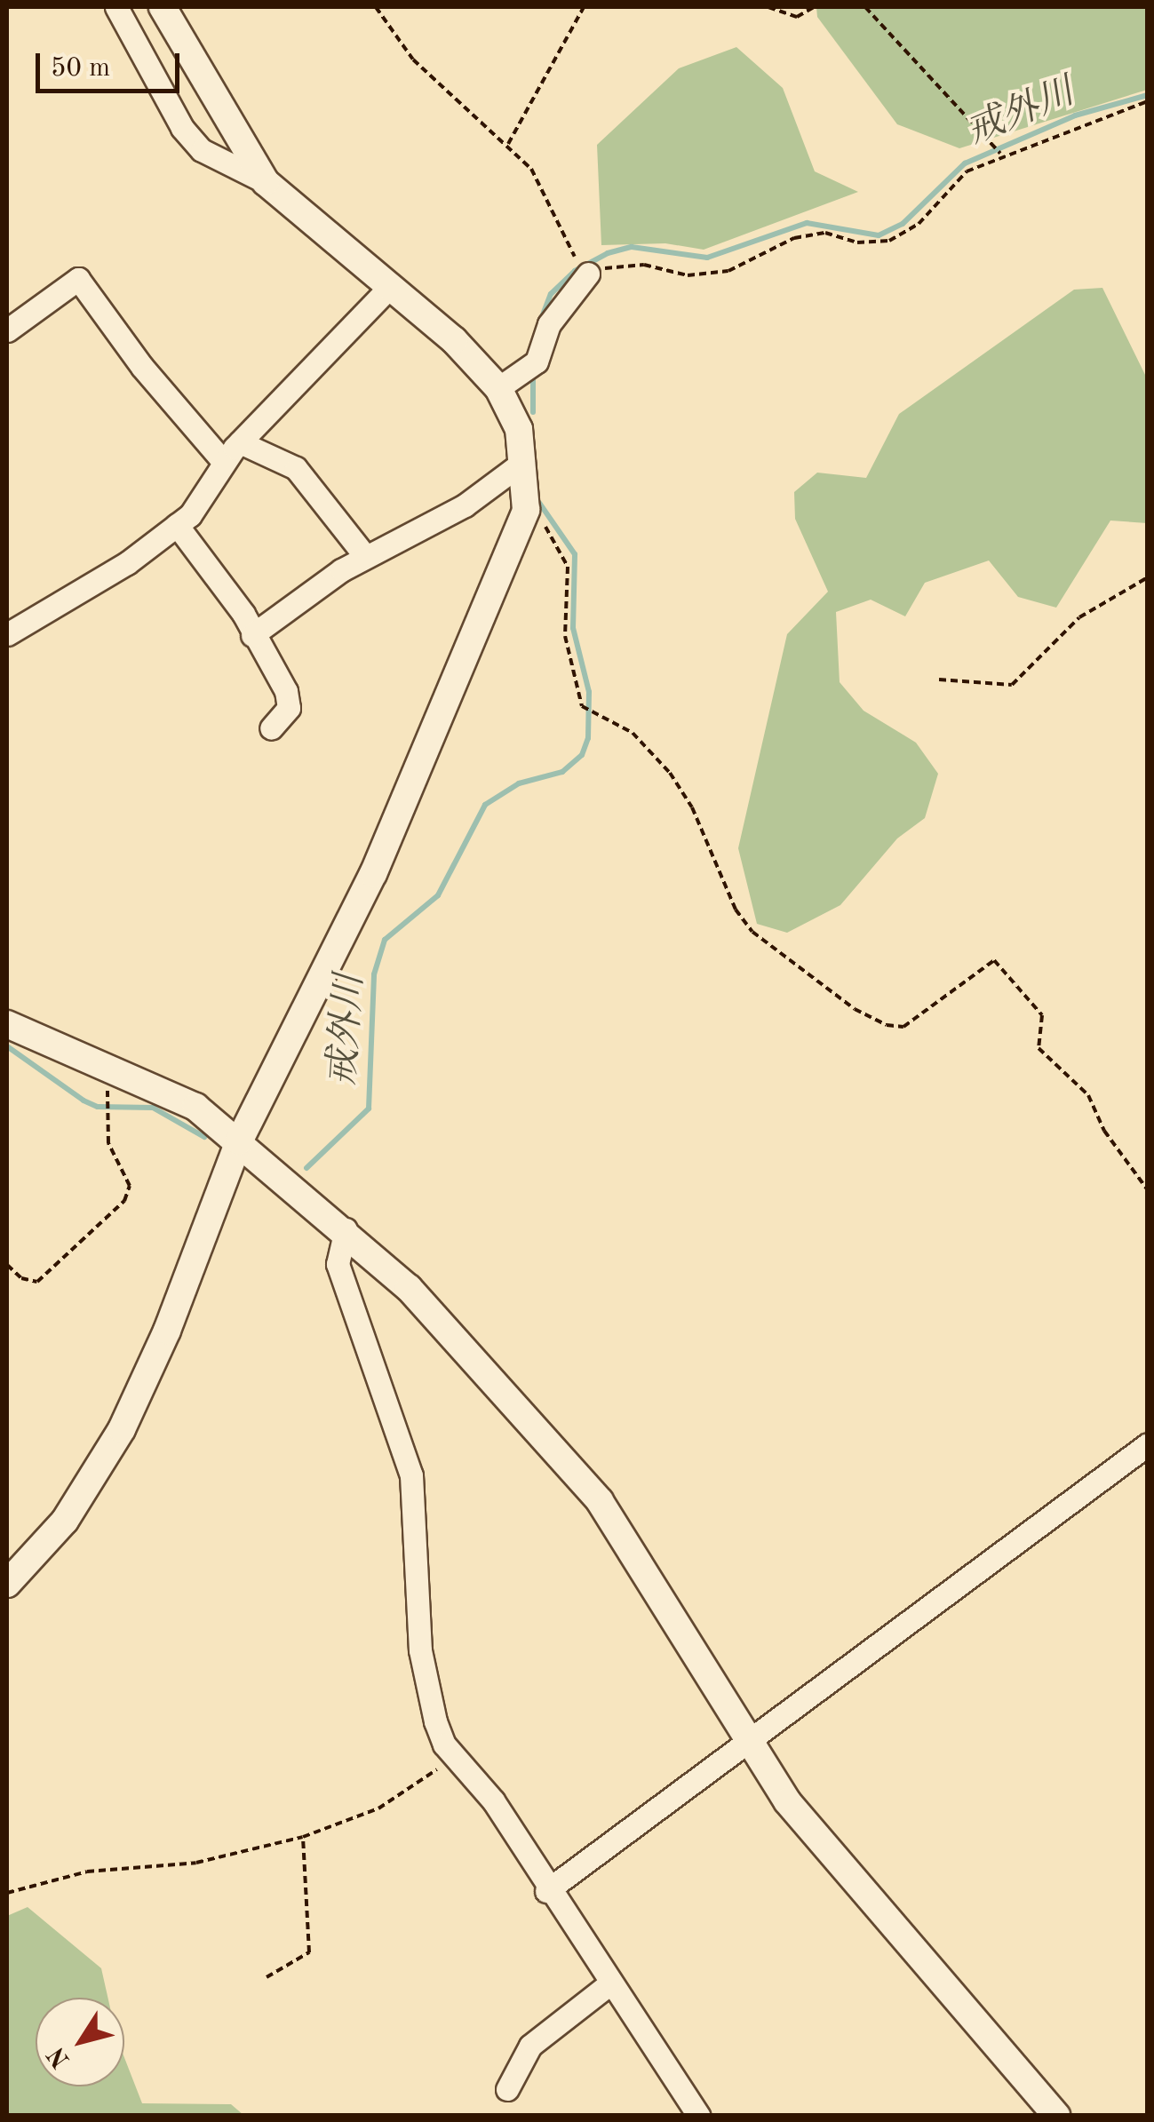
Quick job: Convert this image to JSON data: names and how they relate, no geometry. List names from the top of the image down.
{
  "water": ["戒外川"],
  "scale_bar": "50 m",
  "north": "bottom left"
}
